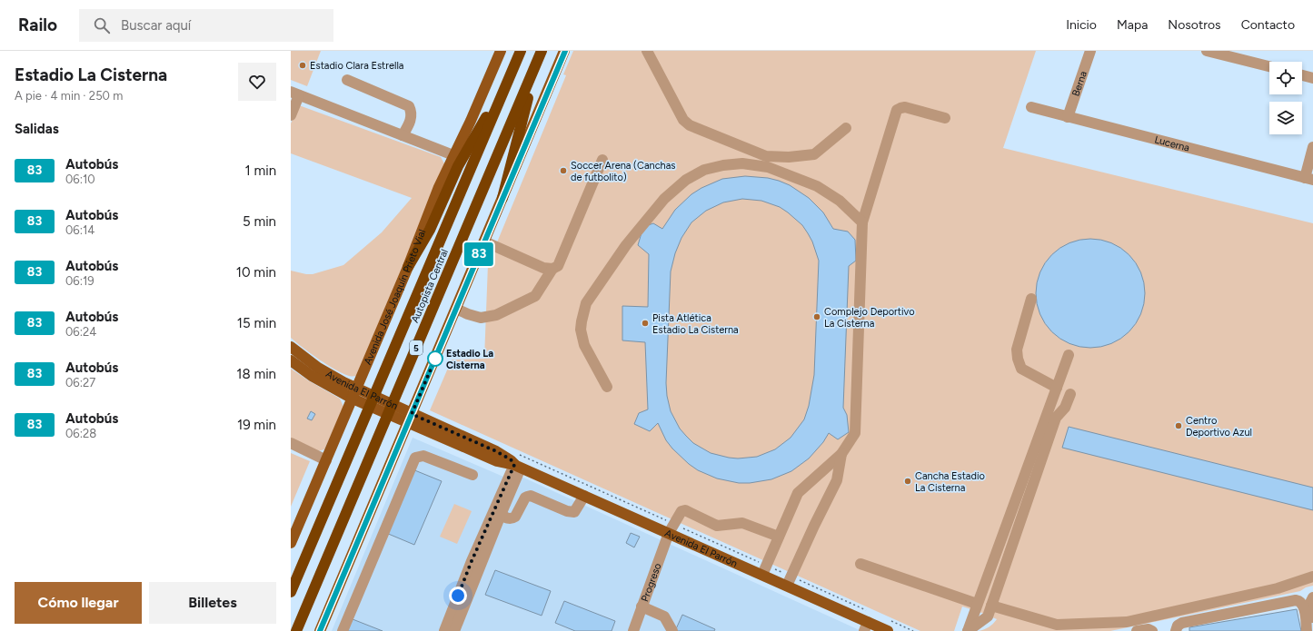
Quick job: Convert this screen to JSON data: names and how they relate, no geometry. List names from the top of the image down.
{
  "streets": {
    "highway": ["Autopista Central", "5"],
    "main road": ["Avenida José Joaquín Prieto Vial", "Avenida El Parrón"],
    "street": ["Berna", "Lucerna", "Progreso"]
  },
  "crossings": [
    ["Berna", "Lucerna"],
    ["Avenida José Joaquín Prieto Vial", "Avenida El Parrón"],
    ["Avenida El Parrón", "Progreso"]
  ],
  "places": [
    "Estadio Clara Estrella",
    "Soccer Arena (Canchas de futbolito)",
    "Complejo Deportivo La Cisterna",
    "Pista Atlética Estadio La Cisterna",
    "Estadio La Cisterna",
    "Centro Deportivo Azul",
    "Cancha Estadio La Cisterna"
  ],
  "lines": ["bus line 83"],
  "page": {
    "header": "Railo",
    "search": "Buscar aquí",
    "nav": [
      "Inicio",
      "Mapa",
      "Nosotros",
      "Contacto"
    ],
    "heading": [
      ["Estadio La Cisterna", "A pie · 4 min · 250 m"],
      "Salidas"
    ],
    "on_map": "83",
    "list": [
      {
        "mark": "83",
        "name": "Autobús",
        "note": "06:10",
        "value": "1 min"
      },
      {
        "mark": "83",
        "name": "Autobús",
        "note": "06:14",
        "value": "5 min"
      },
      {
        "mark": "83",
        "name": "Autobús",
        "note": "06:19",
        "value": "10 min"
      },
      {
        "mark": "83",
        "name": "Autobús",
        "note": "06:24",
        "value": "15 min"
      },
      {
        "mark": "83",
        "name": "Autobús",
        "note": "06:27",
        "value": "18 min"
      },
      {
        "mark": "83",
        "name": "Autobús",
        "note": "06:28",
        "value": "19 min"
      }
    ],
    "buttons": ["Cómo llegar", "Billetes"]
  }
}
